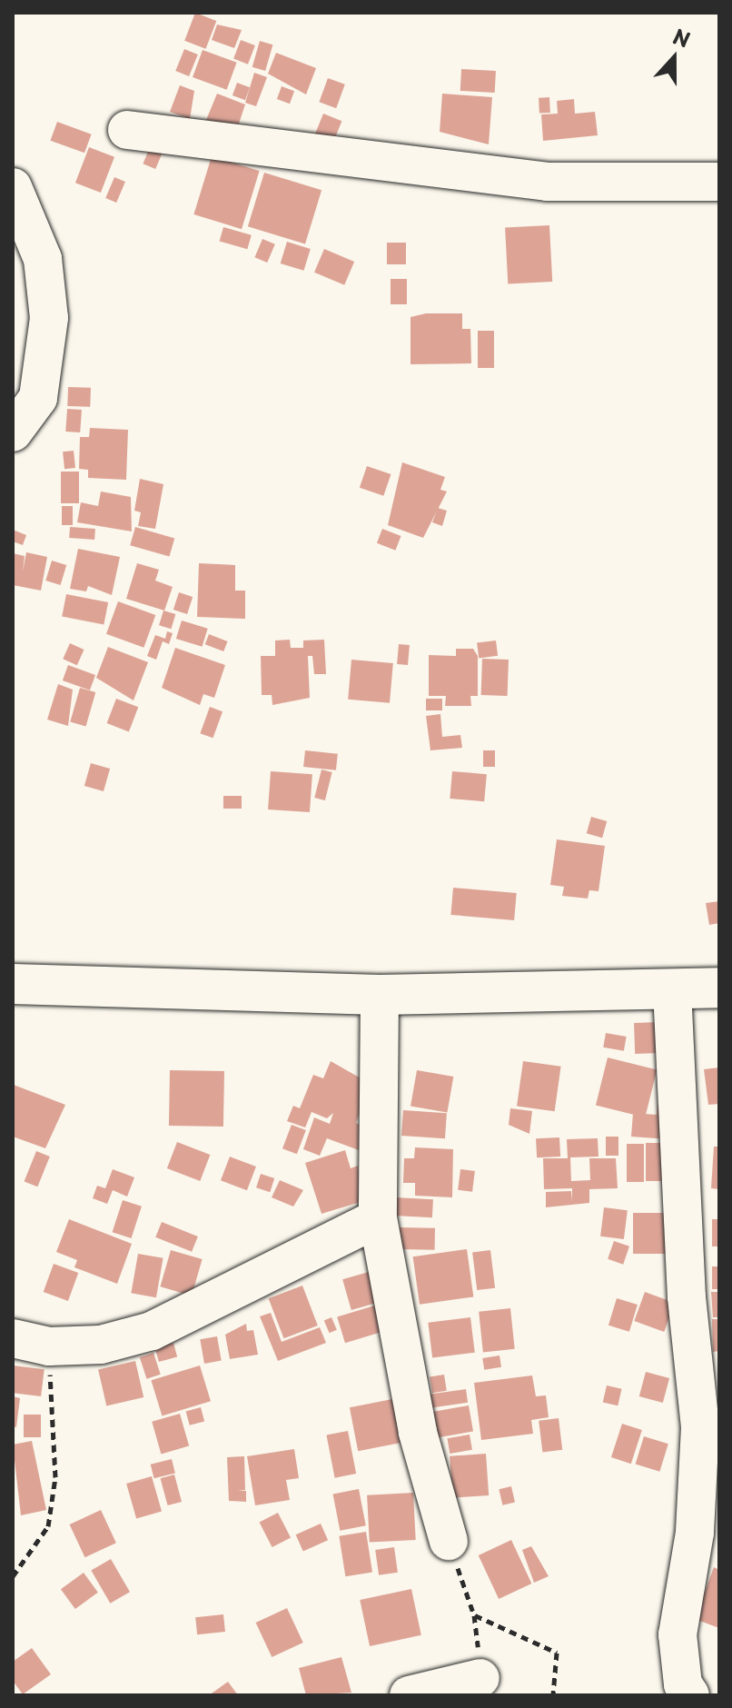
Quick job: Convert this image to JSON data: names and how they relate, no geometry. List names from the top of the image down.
{
  "north": "top"
}
